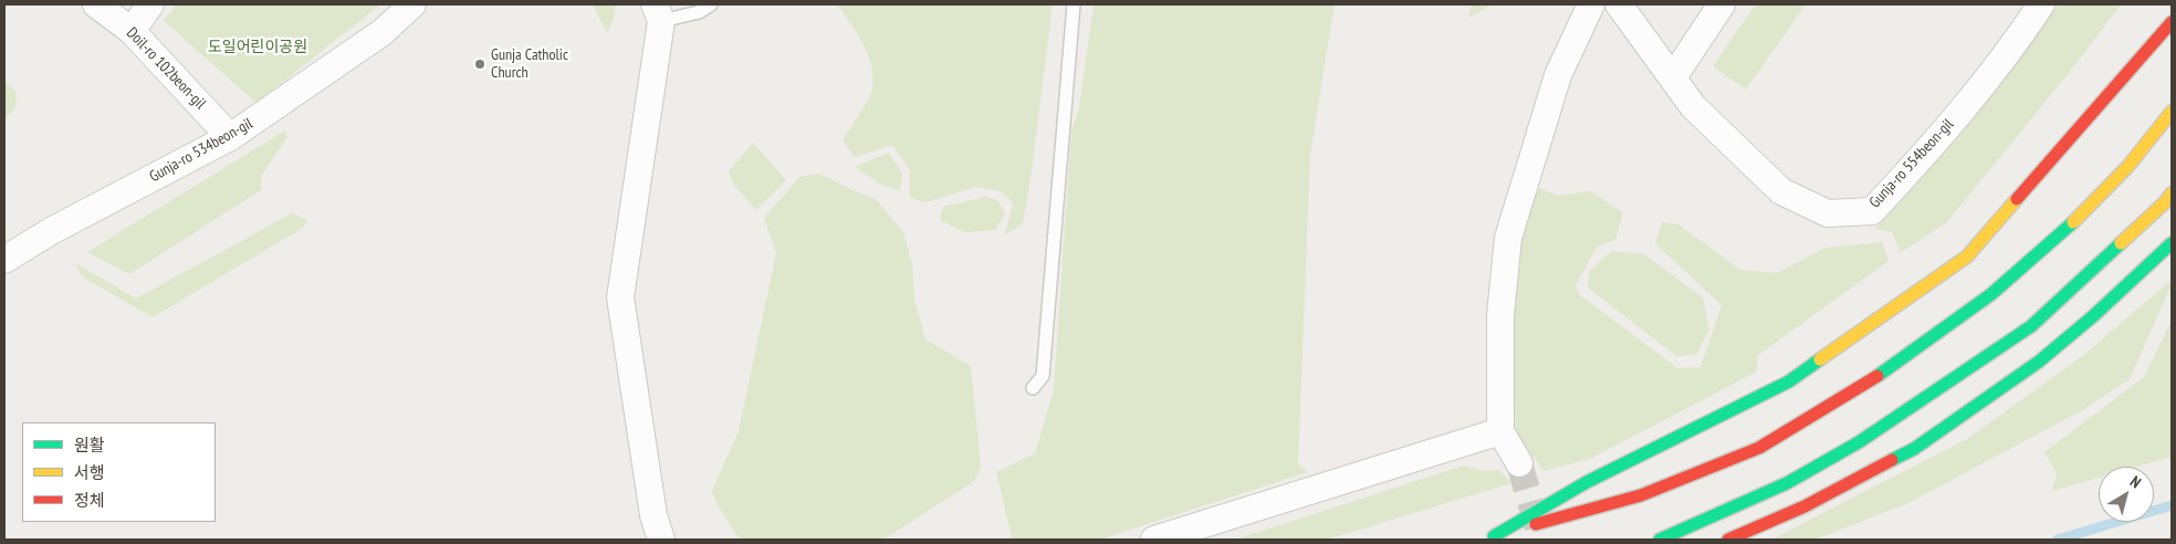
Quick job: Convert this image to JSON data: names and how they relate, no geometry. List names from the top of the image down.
{
  "streets": {
    "street": ["Doil-ro 102beon-gil", "Gunja-ro 534beon-gil", "Gunja-ro 554beon-gil"]
  },
  "crossings": [
    ["Doil-ro 102beon-gil", "Gunja-ro 534beon-gil"]
  ],
  "parks": ["도일어린이공원"],
  "places": ["Gunja Catholic Church"],
  "legend": ["원활", "서행", "정체"],
  "north": "top right"
}
